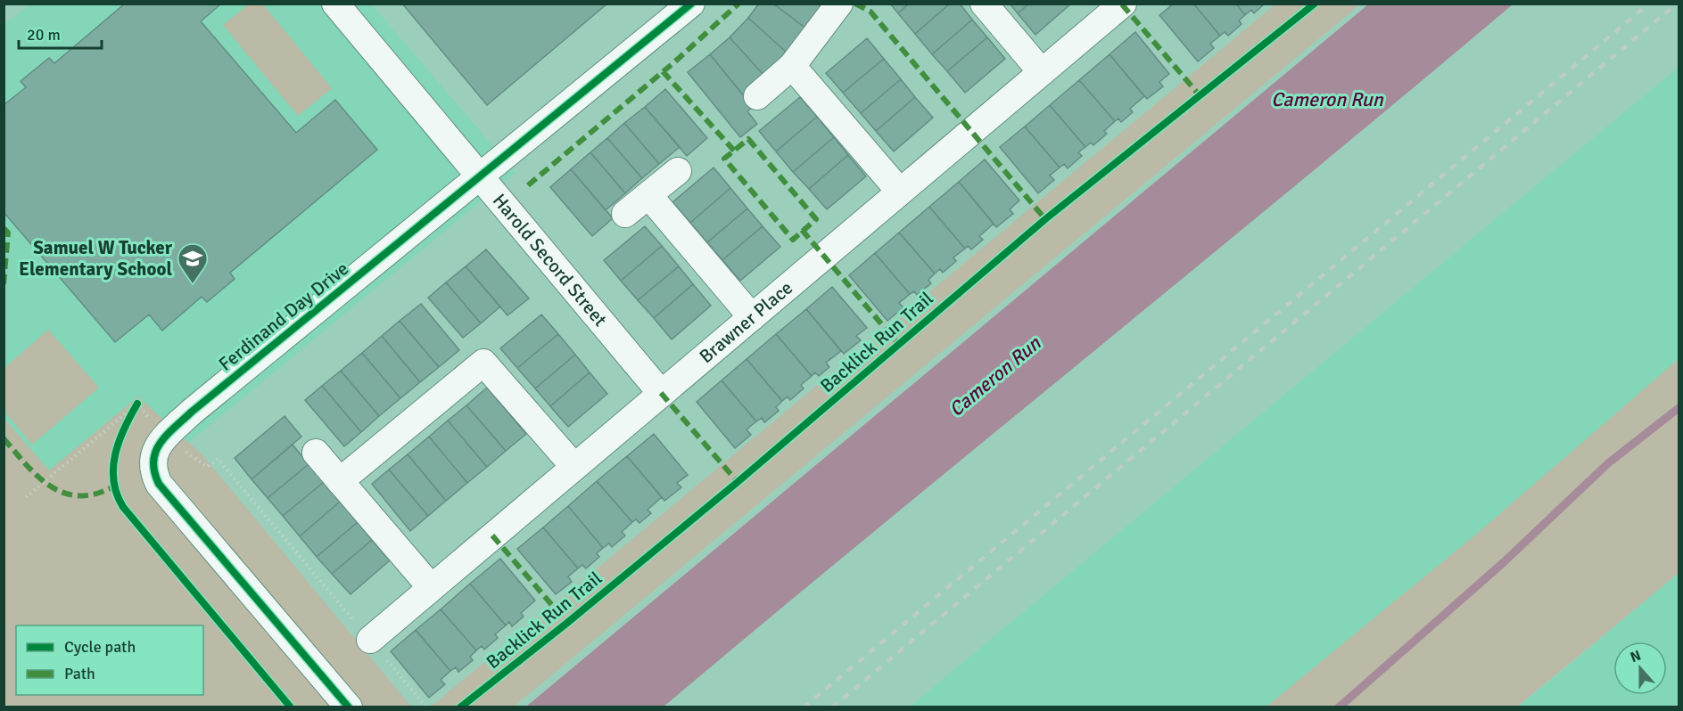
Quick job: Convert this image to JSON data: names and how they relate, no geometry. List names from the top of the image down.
{
  "streets": {
    "street": ["Harold Secord Street", "Ferdinand Day Drive", "Brawner Place"],
    "cycle path": ["Backlick Run Trail"]
  },
  "crossings": [
    ["Harold Secord Street", "Ferdinand Day Drive"],
    ["Harold Secord Street", "Brawner Place"]
  ],
  "water": ["Cameron Run"],
  "places": {
    "school or university": ["Samuel W Tucker Elementary School"]
  },
  "legend": ["Cycle path", "Path"],
  "scale_bar": "20 m",
  "north": "top"
}
